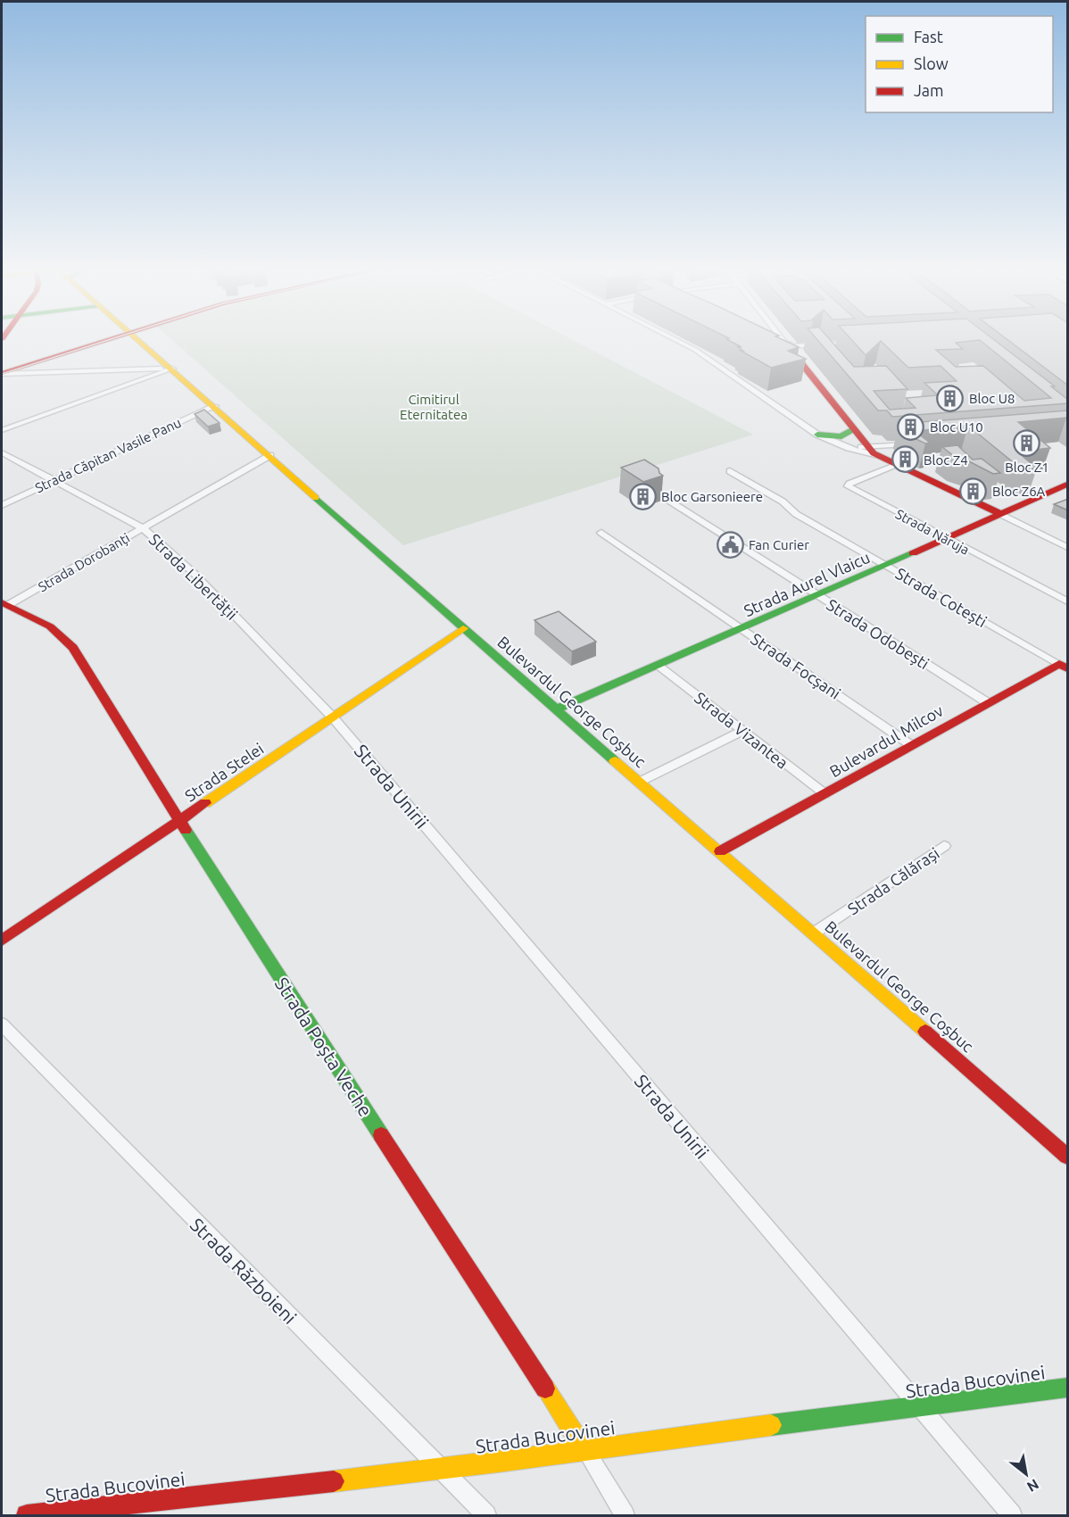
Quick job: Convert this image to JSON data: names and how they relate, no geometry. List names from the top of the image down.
{
  "streets": {
    "main road": [
      "Strada Aurel Vlaicu",
      "Bulevardul George Coșbuc",
      "Bulevardul Milcov",
      "Strada Stelei",
      "Strada Poșta Veche",
      "Strada Bucovinei"
    ],
    "street": [
      "Strada Căpitan Vasile Panu",
      "Strada Năruja",
      "Strada Dorobanți",
      "Strada Libertății",
      "Strada Cotești",
      "Strada Odobești",
      "Strada Focșani",
      "Strada Vizantea",
      "Strada Unirii",
      "Strada Călărași",
      "Strada Războieni"
    ]
  },
  "crossings": [
    ["Strada Căpitan Vasile Panu", "Strada Libertății"],
    ["Strada Căpitan Vasile Panu", "Bulevardul George Coșbuc"],
    ["Strada Năruja", "Strada Aurel Vlaicu"],
    ["Strada Dorobanți", "Strada Libertății"],
    ["Strada Dorobanți", "Bulevardul George Coșbuc"],
    ["Strada Dorobanți", "Strada Poșta Veche"],
    ["Strada Libertății", "Strada Stelei"],
    ["Strada Libertății", "Strada Unirii"],
    ["Strada Aurel Vlaicu", "Strada Cotești"],
    ["Strada Aurel Vlaicu", "Strada Odobești"],
    ["Strada Aurel Vlaicu", "Strada Focșani"],
    ["Strada Aurel Vlaicu", "Bulevardul George Coșbuc"],
    ["Strada Aurel Vlaicu", "Strada Vizantea"],
    ["Strada Cotești", "Bulevardul Milcov"],
    ["Strada Odobești", "Bulevardul Milcov"],
    ["Strada Focșani", "Bulevardul Milcov"],
    ["Bulevardul George Coșbuc", "Bulevardul Milcov"],
    ["Bulevardul George Coșbuc", "Strada Stelei"],
    ["Bulevardul George Coșbuc", "Strada Călărași"],
    ["Strada Vizantea", "Bulevardul Milcov"],
    ["Strada Stelei", "Strada Unirii"],
    ["Strada Stelei", "Strada Poșta Veche"],
    ["Strada Unirii", "Strada Bucovinei"],
    ["Strada Poșta Veche", "Strada Bucovinei"],
    ["Strada Războieni", "Strada Bucovinei"]
  ],
  "parks": ["Cimitirul Eternitatea"],
  "places": {
    "building": [
      "Bloc U8",
      "Bloc U10",
      "Bloc Z1",
      "Bloc Z4",
      "Bloc Z6A",
      "Bloc Garsonieere"
    ],
    "public building": ["Fan Curier"]
  },
  "legend": ["Fast", "Slow", "Jam"],
  "north": "bottom right"
}
